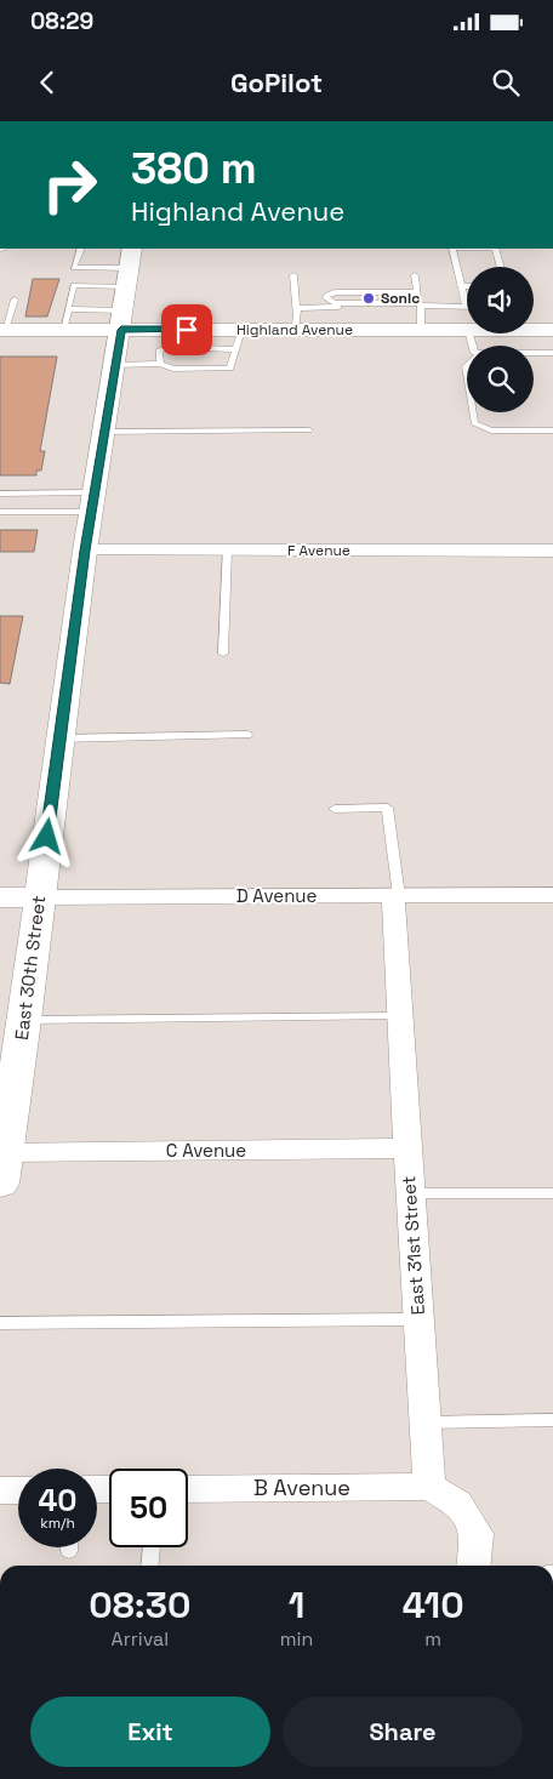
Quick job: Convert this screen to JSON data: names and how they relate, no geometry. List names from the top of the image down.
{
  "streets": {
    "main road": ["Highland Avenue", "D Avenue", "East 30th Street"],
    "street": [
      "F Avenue",
      "C Avenue",
      "East 31st Street",
      "B Avenue"
    ]
  },
  "crossings": [
    ["Highland Avenue", "East 30th Street"],
    ["F Avenue", "East 30th Street"],
    ["D Avenue", "East 30th Street"],
    ["D Avenue", "East 31st Street"],
    ["East 30th Street", "C Avenue"],
    ["C Avenue", "East 31st Street"],
    ["East 31st Street", "B Avenue"]
  ],
  "places": ["Sonic"],
  "page": {
    "status": "08:29",
    "header": "GoPilot",
    "turn": ["380 m", "Highland Avenue"],
    "speed": "40 km/h",
    "limit": "50",
    "eta": [
      "08:30",
      "Arrival",
      "1",
      "min",
      "410",
      "m"
    ],
    "buttons": ["Exit", "Share"]
  }
}
